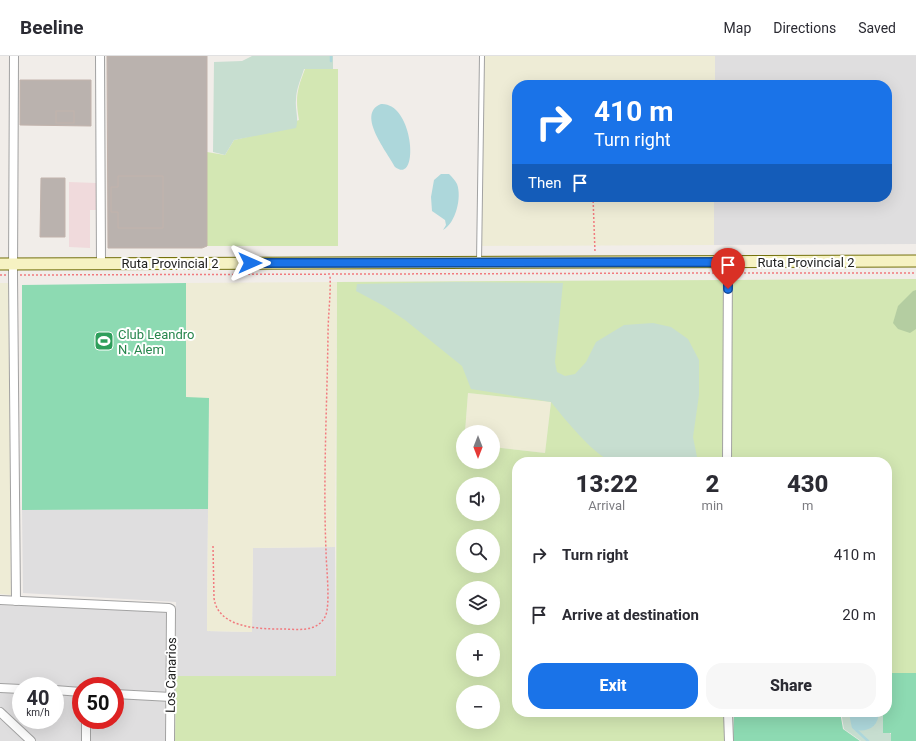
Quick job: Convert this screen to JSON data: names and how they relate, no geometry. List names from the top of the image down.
{
  "streets": {
    "main road": ["Ruta Provincial 2"],
    "street": ["Los Canarios"]
  },
  "places": {
    "sports": ["Club Leandro N. Alem"]
  },
  "north": "bottom",
  "page": {
    "header": "Beeline",
    "nav": ["Map", "Directions", "Saved"],
    "turn": ["410 m", "Turn right"],
    "then": "Then",
    "map_buttons": ["+", "−"],
    "eta": [
      "13:22",
      "Arrival",
      "2",
      "min",
      "430",
      "m"
    ],
    "list": [
      {
        "name": "Turn right",
        "value": "410 m"
      },
      {
        "name": "Arrive at destination",
        "value": "20 m"
      }
    ],
    "buttons": ["Exit", "Share"],
    "speed": "40 km/h",
    "limit": "50"
  }
}
